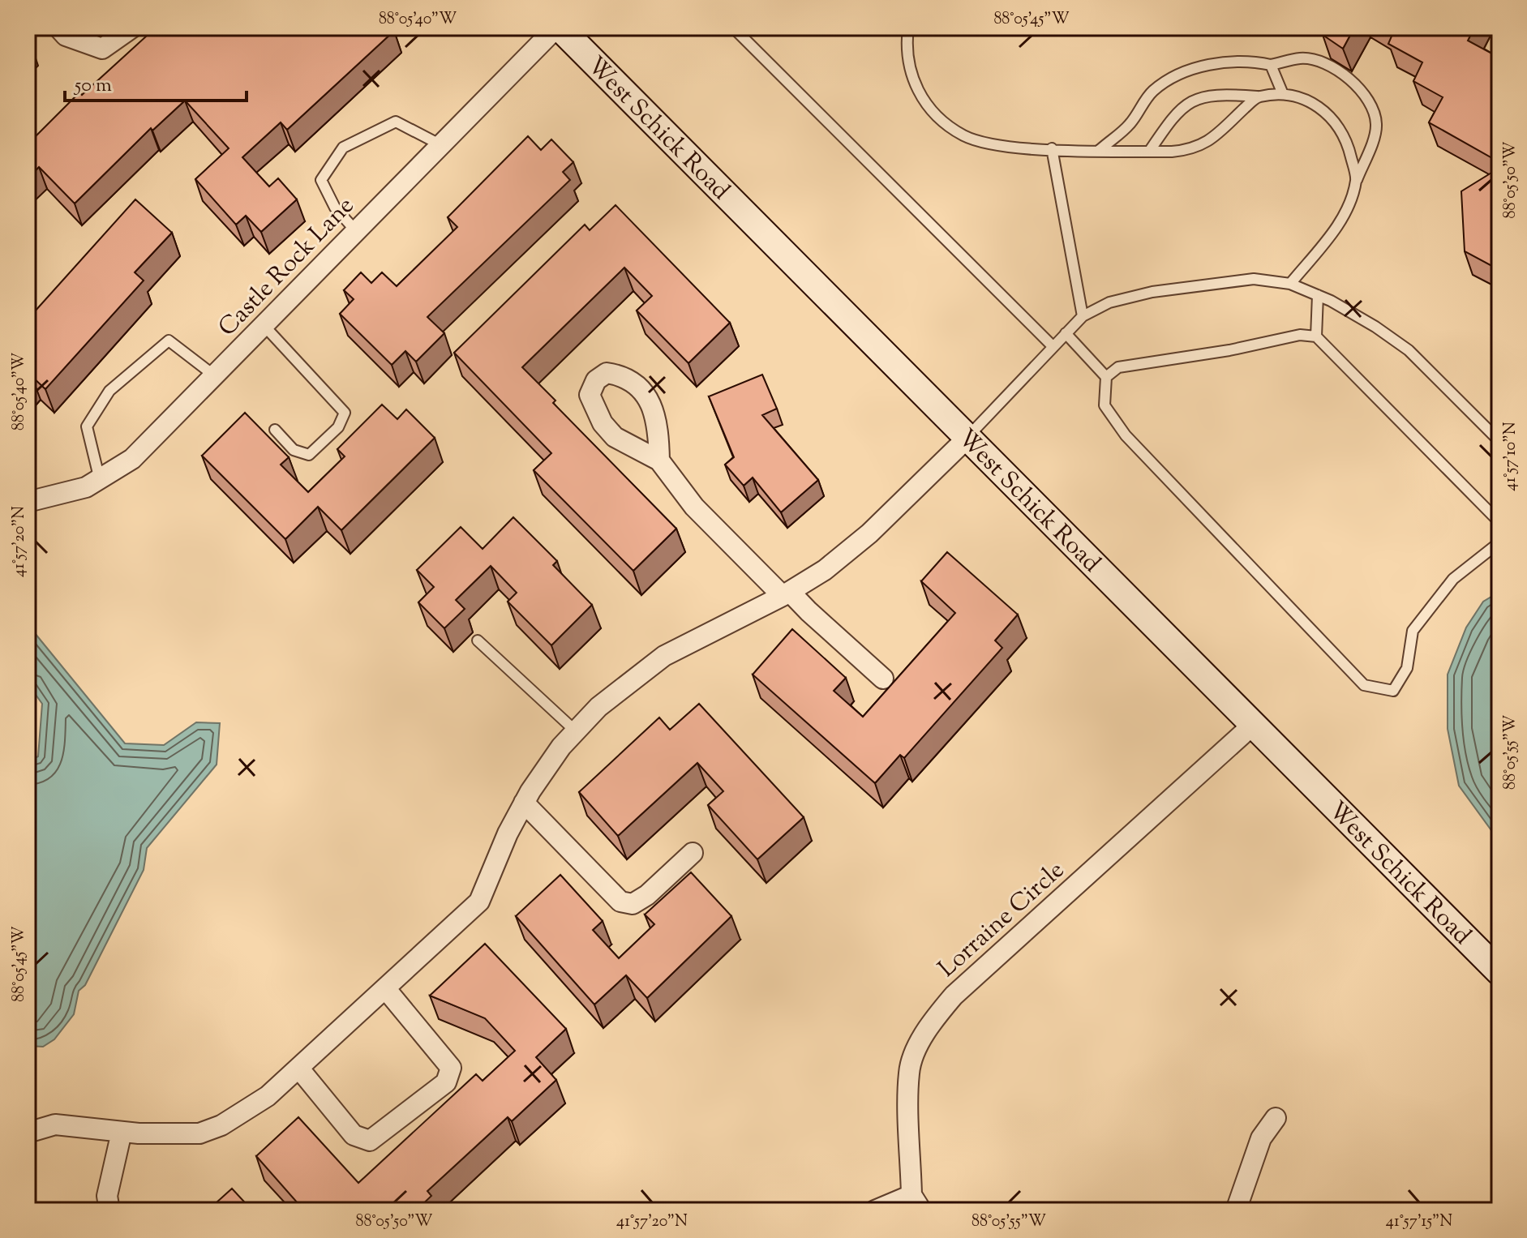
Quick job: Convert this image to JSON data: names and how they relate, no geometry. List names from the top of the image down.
{
  "streets": {
    "street": ["West Schick Road", "Castle Rock Lane", "Lorraine Circle"]
  },
  "crossings": [
    ["West Schick Road", "Castle Rock Lane"],
    ["West Schick Road", "Lorraine Circle"]
  ],
  "scale_bar": "50 m",
  "coordinates": [
    "88°05'40\"W",
    "88°05'45\"W",
    "88°05'50\"W",
    "41°57'10\"N",
    "41°57'20\"N",
    "88°05'55\"W",
    "41°57'15\"N"
  ]
}
